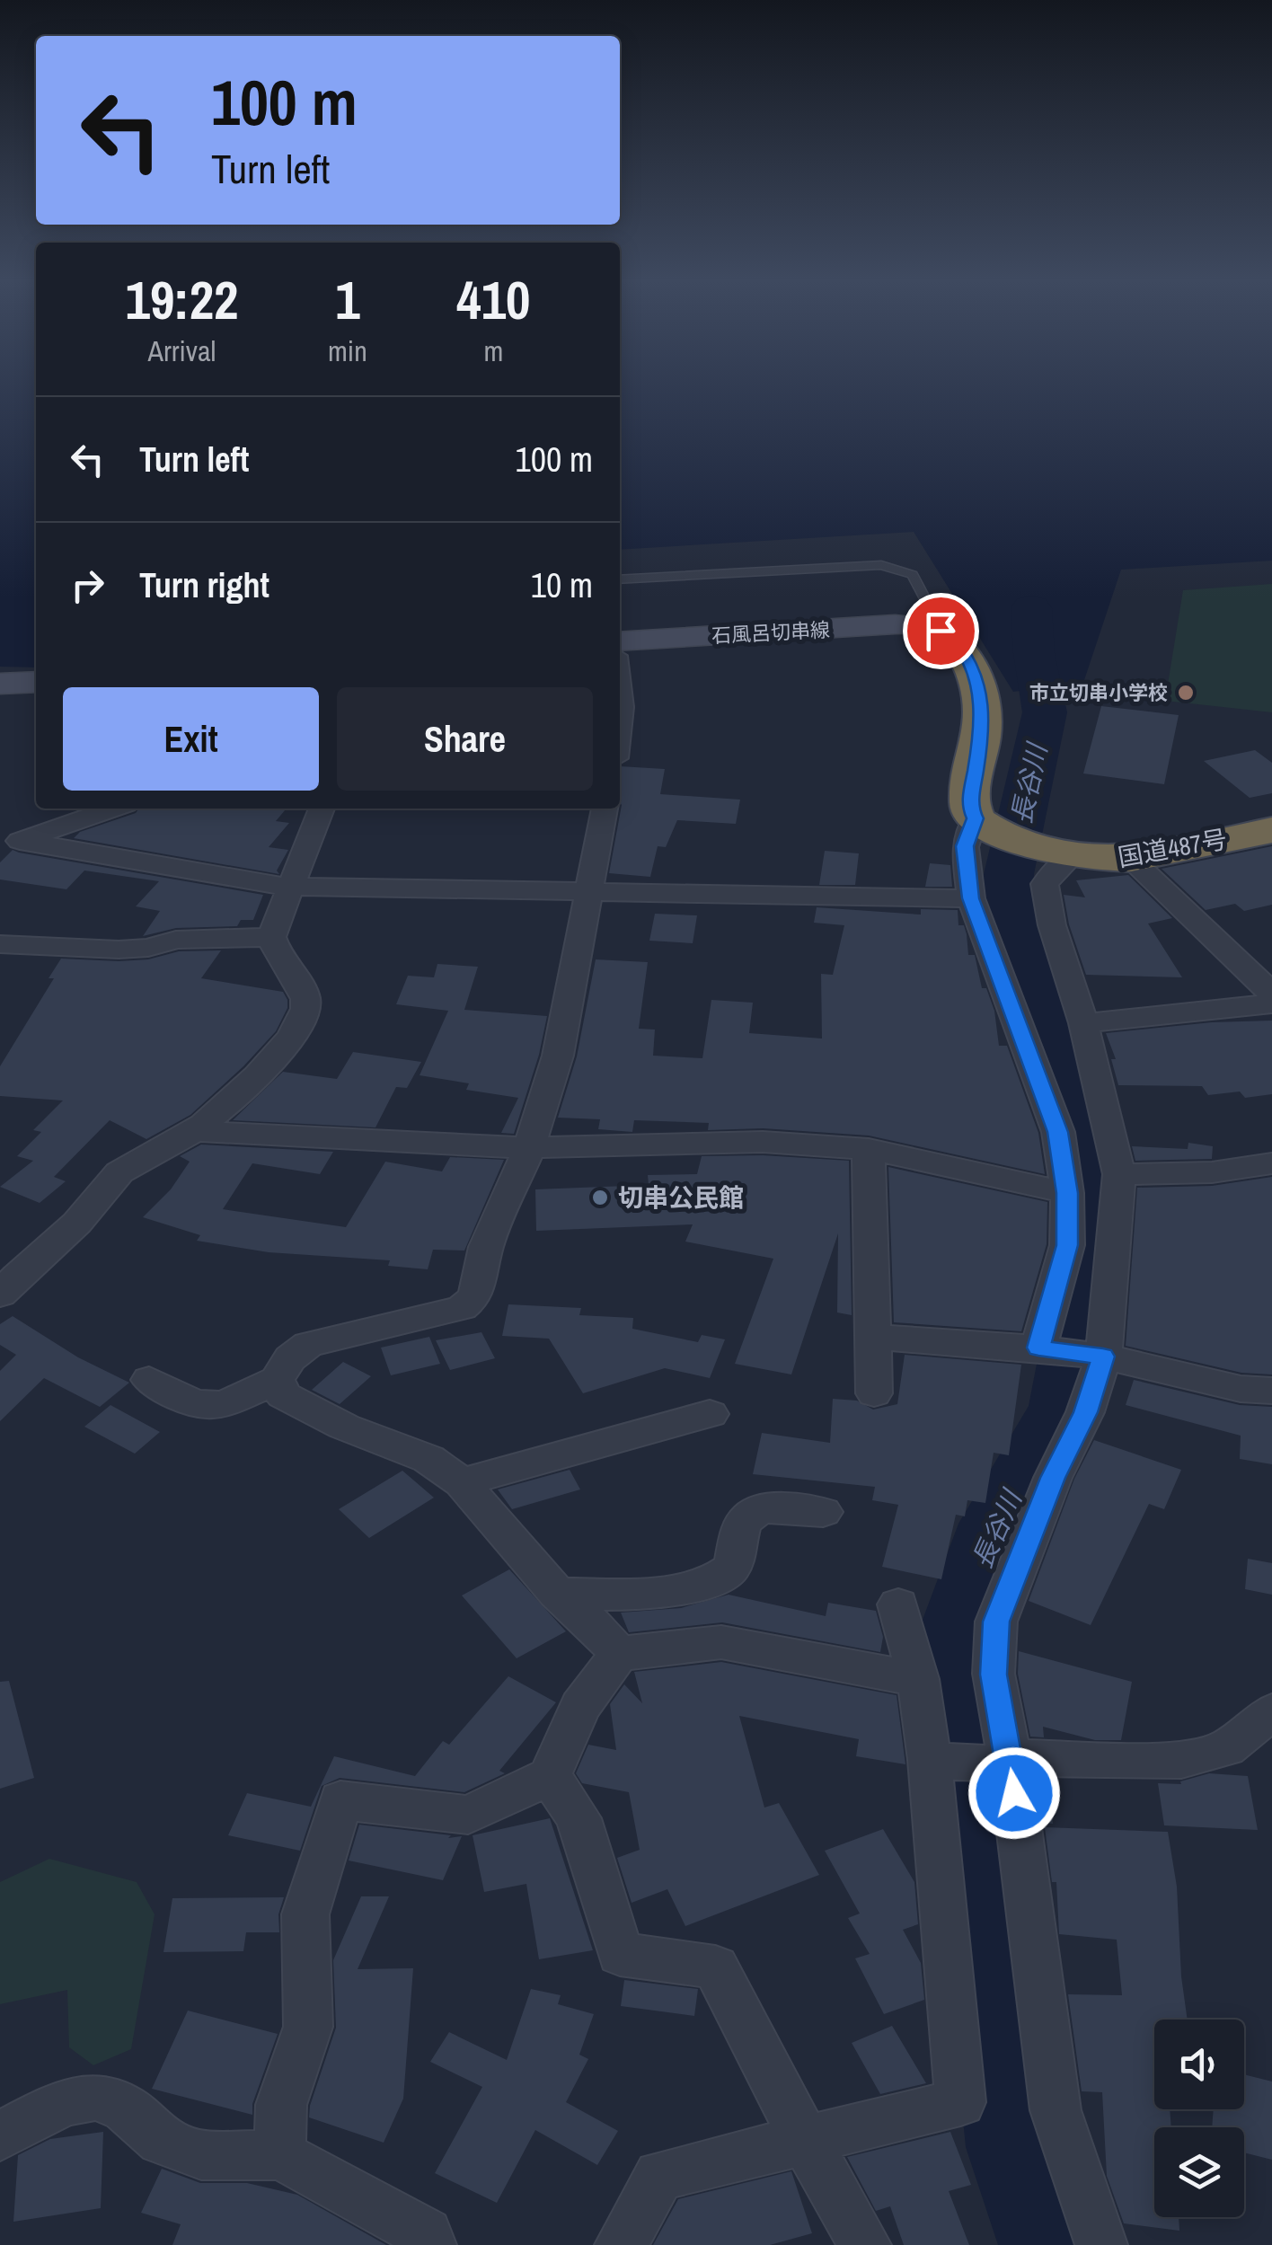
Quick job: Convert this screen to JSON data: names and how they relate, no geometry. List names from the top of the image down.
{
  "streets": {
    "highway": ["国道487号"],
    "main road": ["石風呂切串線"]
  },
  "water": ["長谷川"],
  "places": ["市立切串小学校", "切串公民館"],
  "page": {
    "turn": ["100 m", "Turn left"],
    "eta": [
      "19:22",
      "Arrival",
      "1",
      "min",
      "410",
      "m"
    ],
    "list": [
      {
        "name": "Turn left",
        "value": "100 m"
      },
      {
        "name": "Turn right",
        "value": "10 m"
      }
    ],
    "buttons": ["Exit", "Share"]
  }
}
